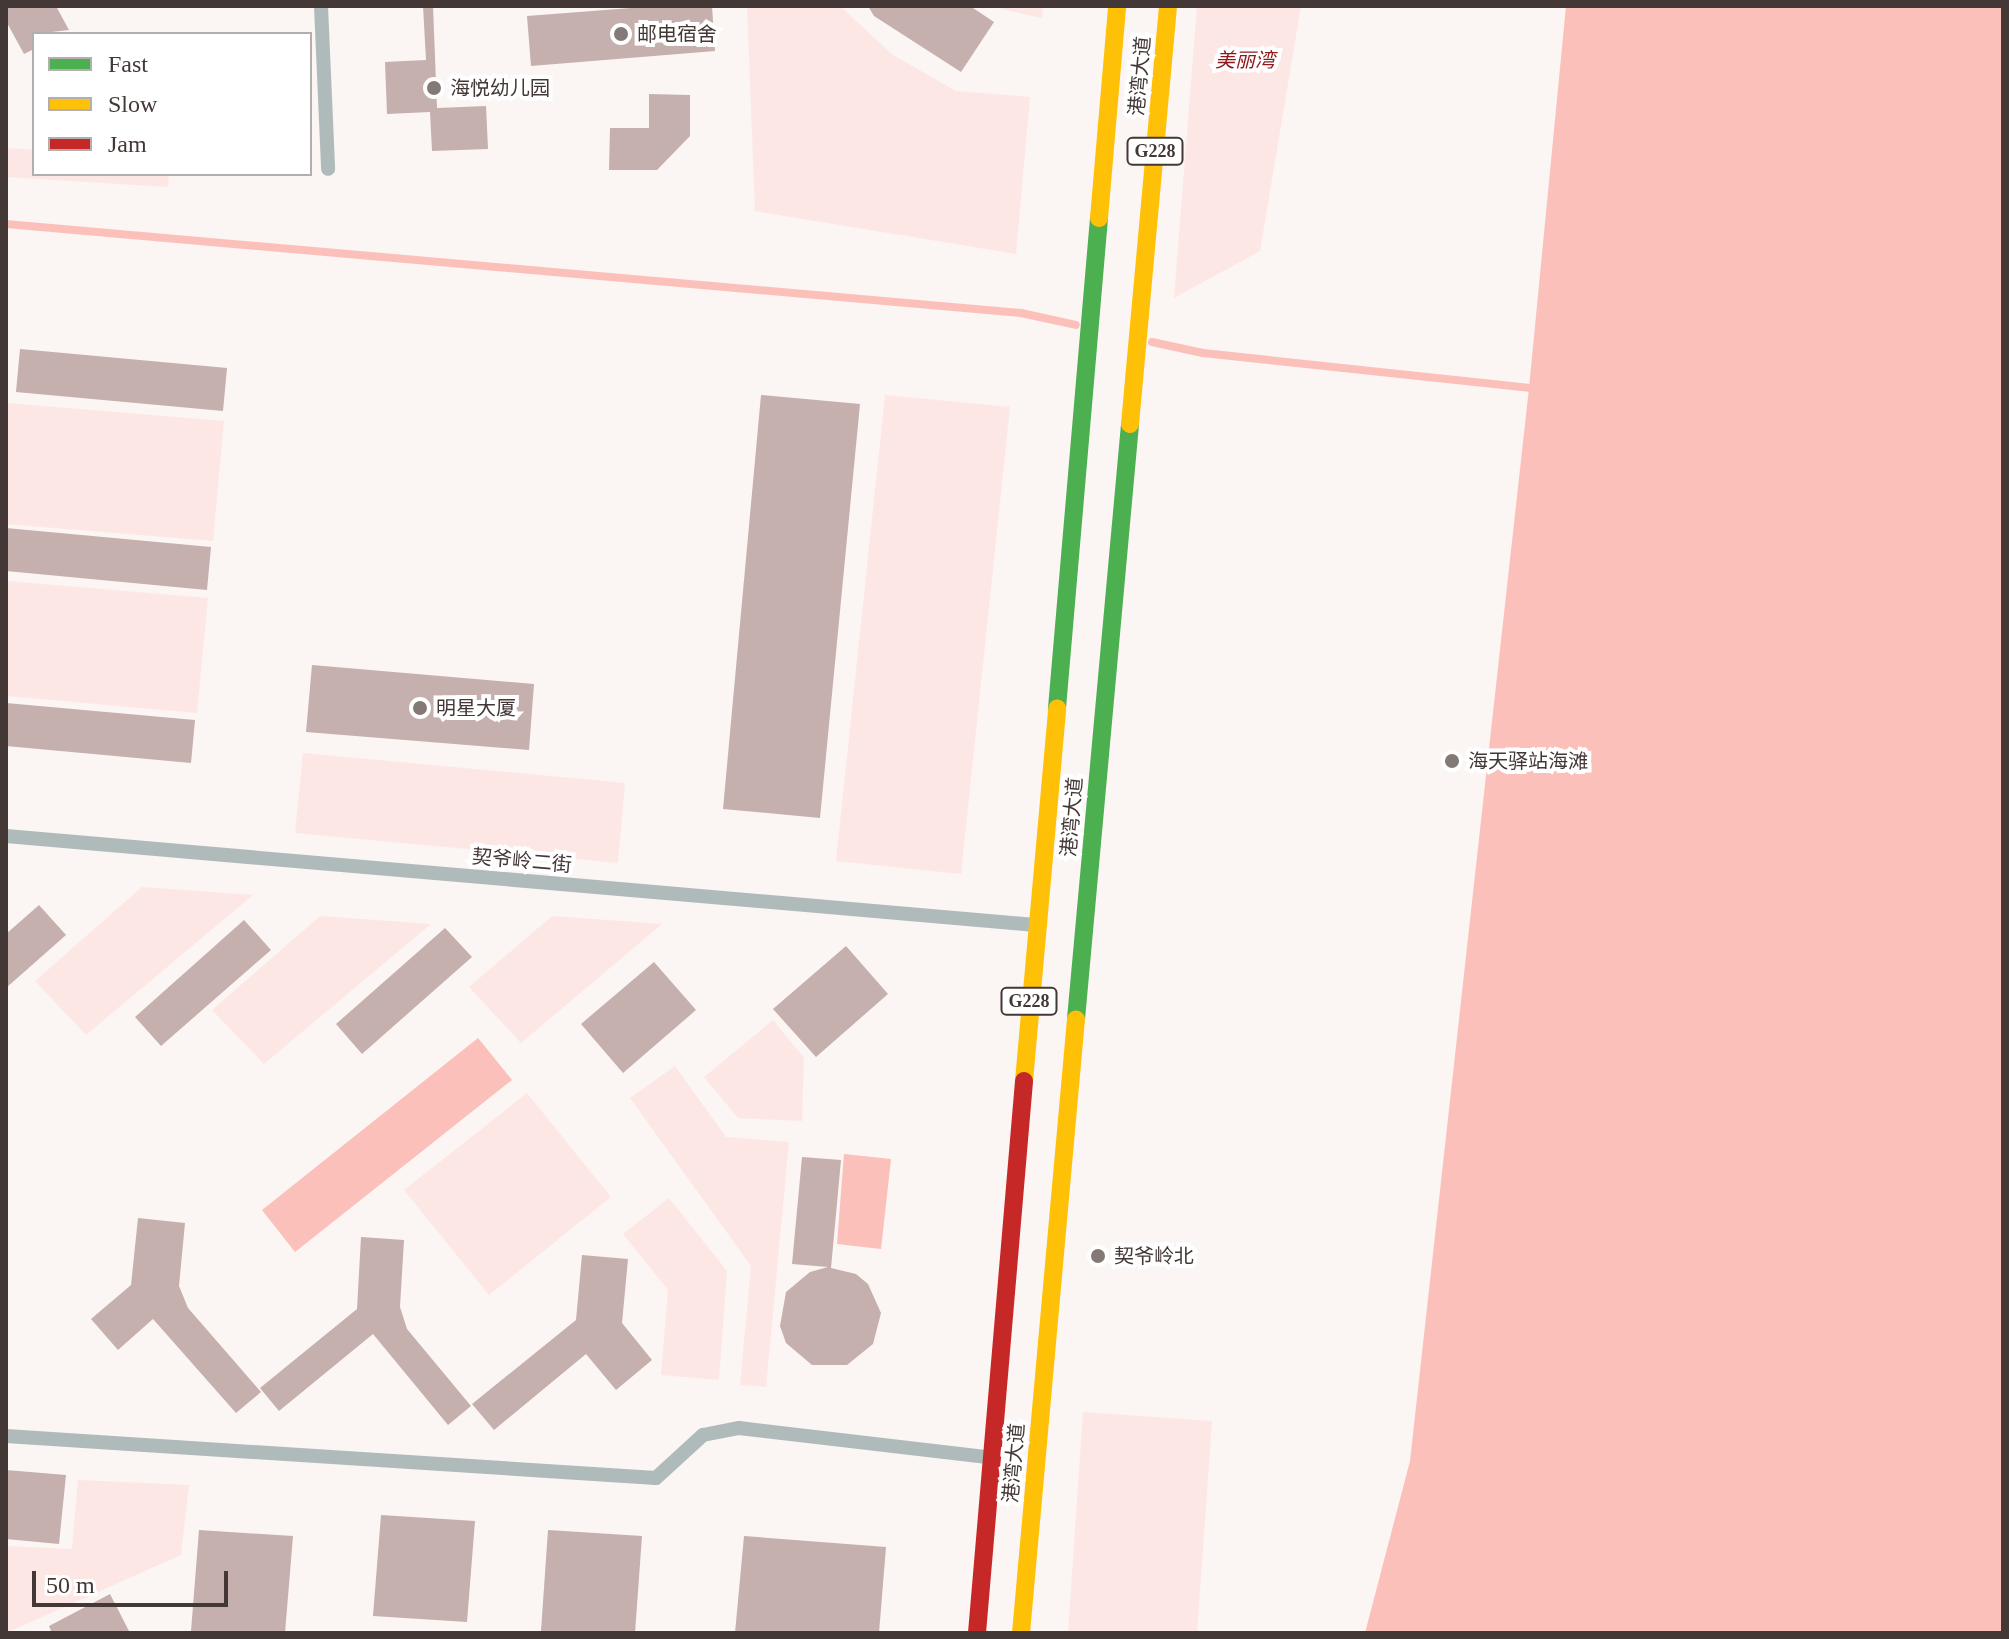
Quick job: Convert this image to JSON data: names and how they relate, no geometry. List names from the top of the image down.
{
  "streets": {
    "highway": ["港湾大道", "G228"],
    "lane": ["契爷岭二街"]
  },
  "crossings": [
    ["港湾大道", "契爷岭二街"]
  ],
  "parks": ["美丽湾"],
  "places": [
    "邮电宿舍",
    "海悦幼儿园",
    "明星大厦",
    "海天驿站海滩",
    "契爷岭北"
  ],
  "legend": ["Fast", "Slow", "Jam"],
  "scale_bar": "50 m"
}
